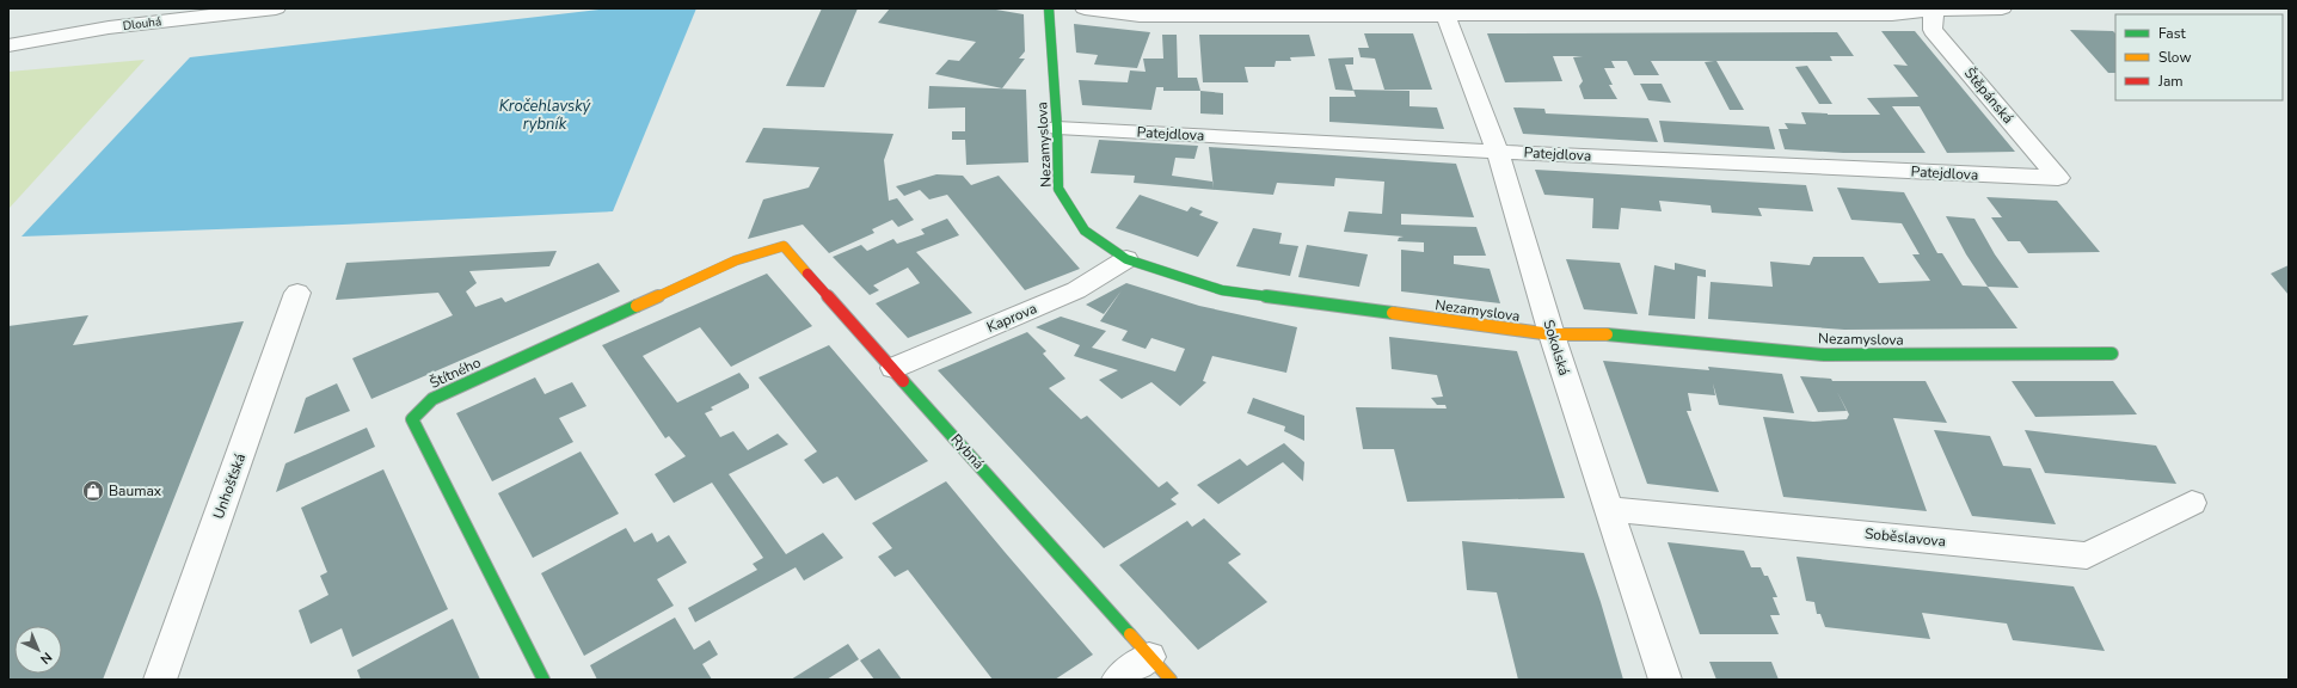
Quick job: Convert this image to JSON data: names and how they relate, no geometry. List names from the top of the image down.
{
  "streets": {
    "street": [
      "Dlouhá",
      "Štěpánská",
      "Patejdlova",
      "Nezamyslova",
      "Kaprova",
      "Sokolská",
      "Štítného",
      "Rybná",
      "Unhošťská",
      "Soběslavova"
    ]
  },
  "crossings": [
    ["Štěpánská", "Patejdlova"],
    ["Patejdlova", "Nezamyslova"],
    ["Patejdlova", "Sokolská"],
    ["Nezamyslova", "Kaprova"],
    ["Nezamyslova", "Sokolská"],
    ["Kaprova", "Rybná"],
    ["Sokolská", "Soběslavova"],
    ["Štítného", "Rybná"]
  ],
  "water": ["Kročehlavský rybník"],
  "places": {
    "shop": ["Baumax"]
  },
  "legend": ["Fast", "Slow", "Jam"],
  "north": "bottom right"
}
